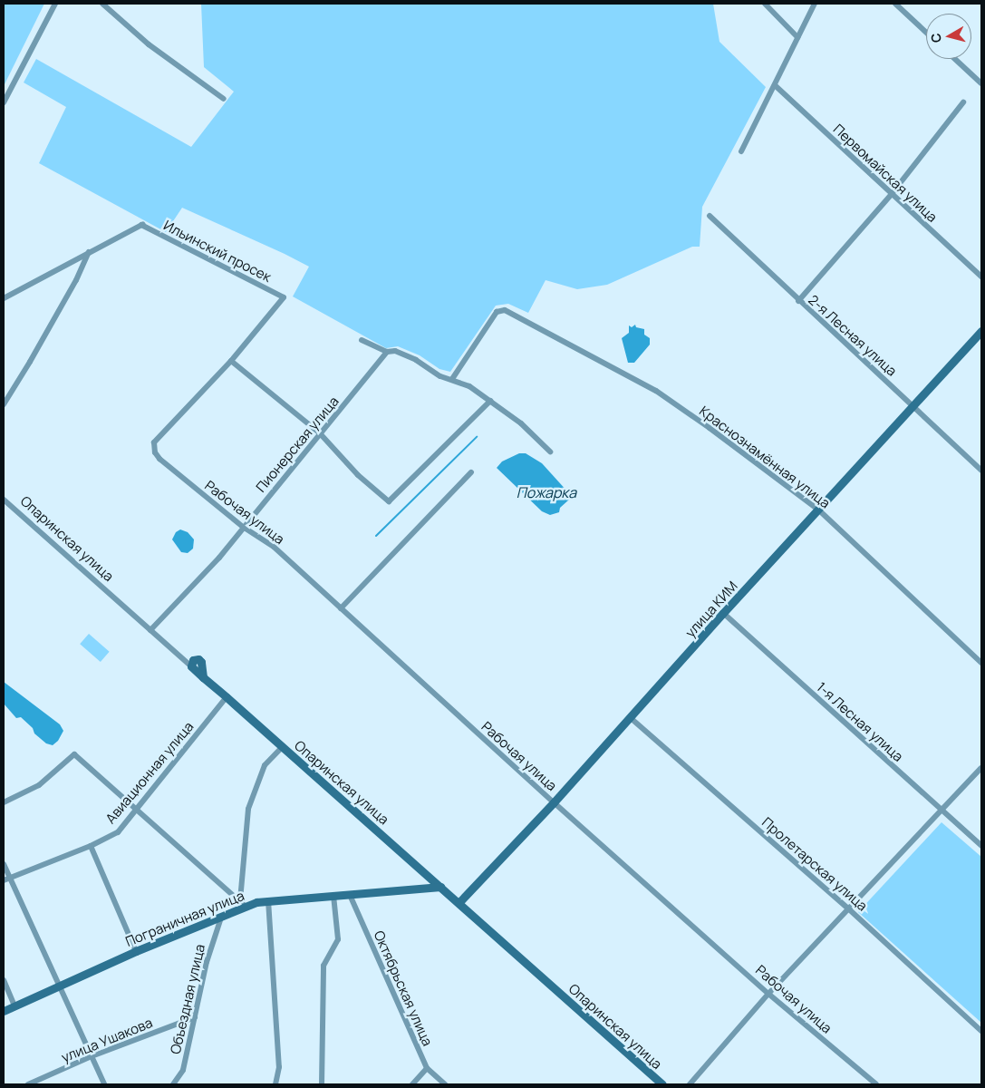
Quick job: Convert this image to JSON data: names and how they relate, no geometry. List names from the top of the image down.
{
  "streets": {
    "main road": ["Опаринская улица", "улица КИМ", "Пограничная улица"],
    "street": [
      "Первомайская улица",
      "Ильинский просек",
      "2-я Лесная улица",
      "Пионерская улица",
      "Краснознамённая улица",
      "Рабочая улица",
      "1-я Лесная улица",
      "Авиационная улица",
      "Пролетарская улица",
      "Октябрьская улица",
      "Объездная улица",
      "улица Ушакова"
    ]
  },
  "crossings": [
    ["Ильинский просек", "Рабочая улица"],
    ["2-я Лесная улица", "улица КИМ"],
    ["Пионерская улица", "Рабочая улица"],
    ["Пионерская улица", "Опаринская улица"],
    ["Краснознамённая улица", "улица КИМ"],
    ["Рабочая улица", "улица КИМ"],
    ["Опаринская улица", "улица КИМ"],
    ["Опаринская улица", "Авиационная улица"],
    ["Опаринская улица", "Пограничная улица"],
    ["улица КИМ", "1-я Лесная улица"],
    ["улица КИМ", "Пролетарская улица"],
    ["Пограничная улица", "Октябрьская улица"],
    ["Пограничная улица", "Объездная улица"],
    ["Объездная улица", "улица Ушакова"]
  ],
  "water": ["Пожарка"],
  "north": "left"
}
